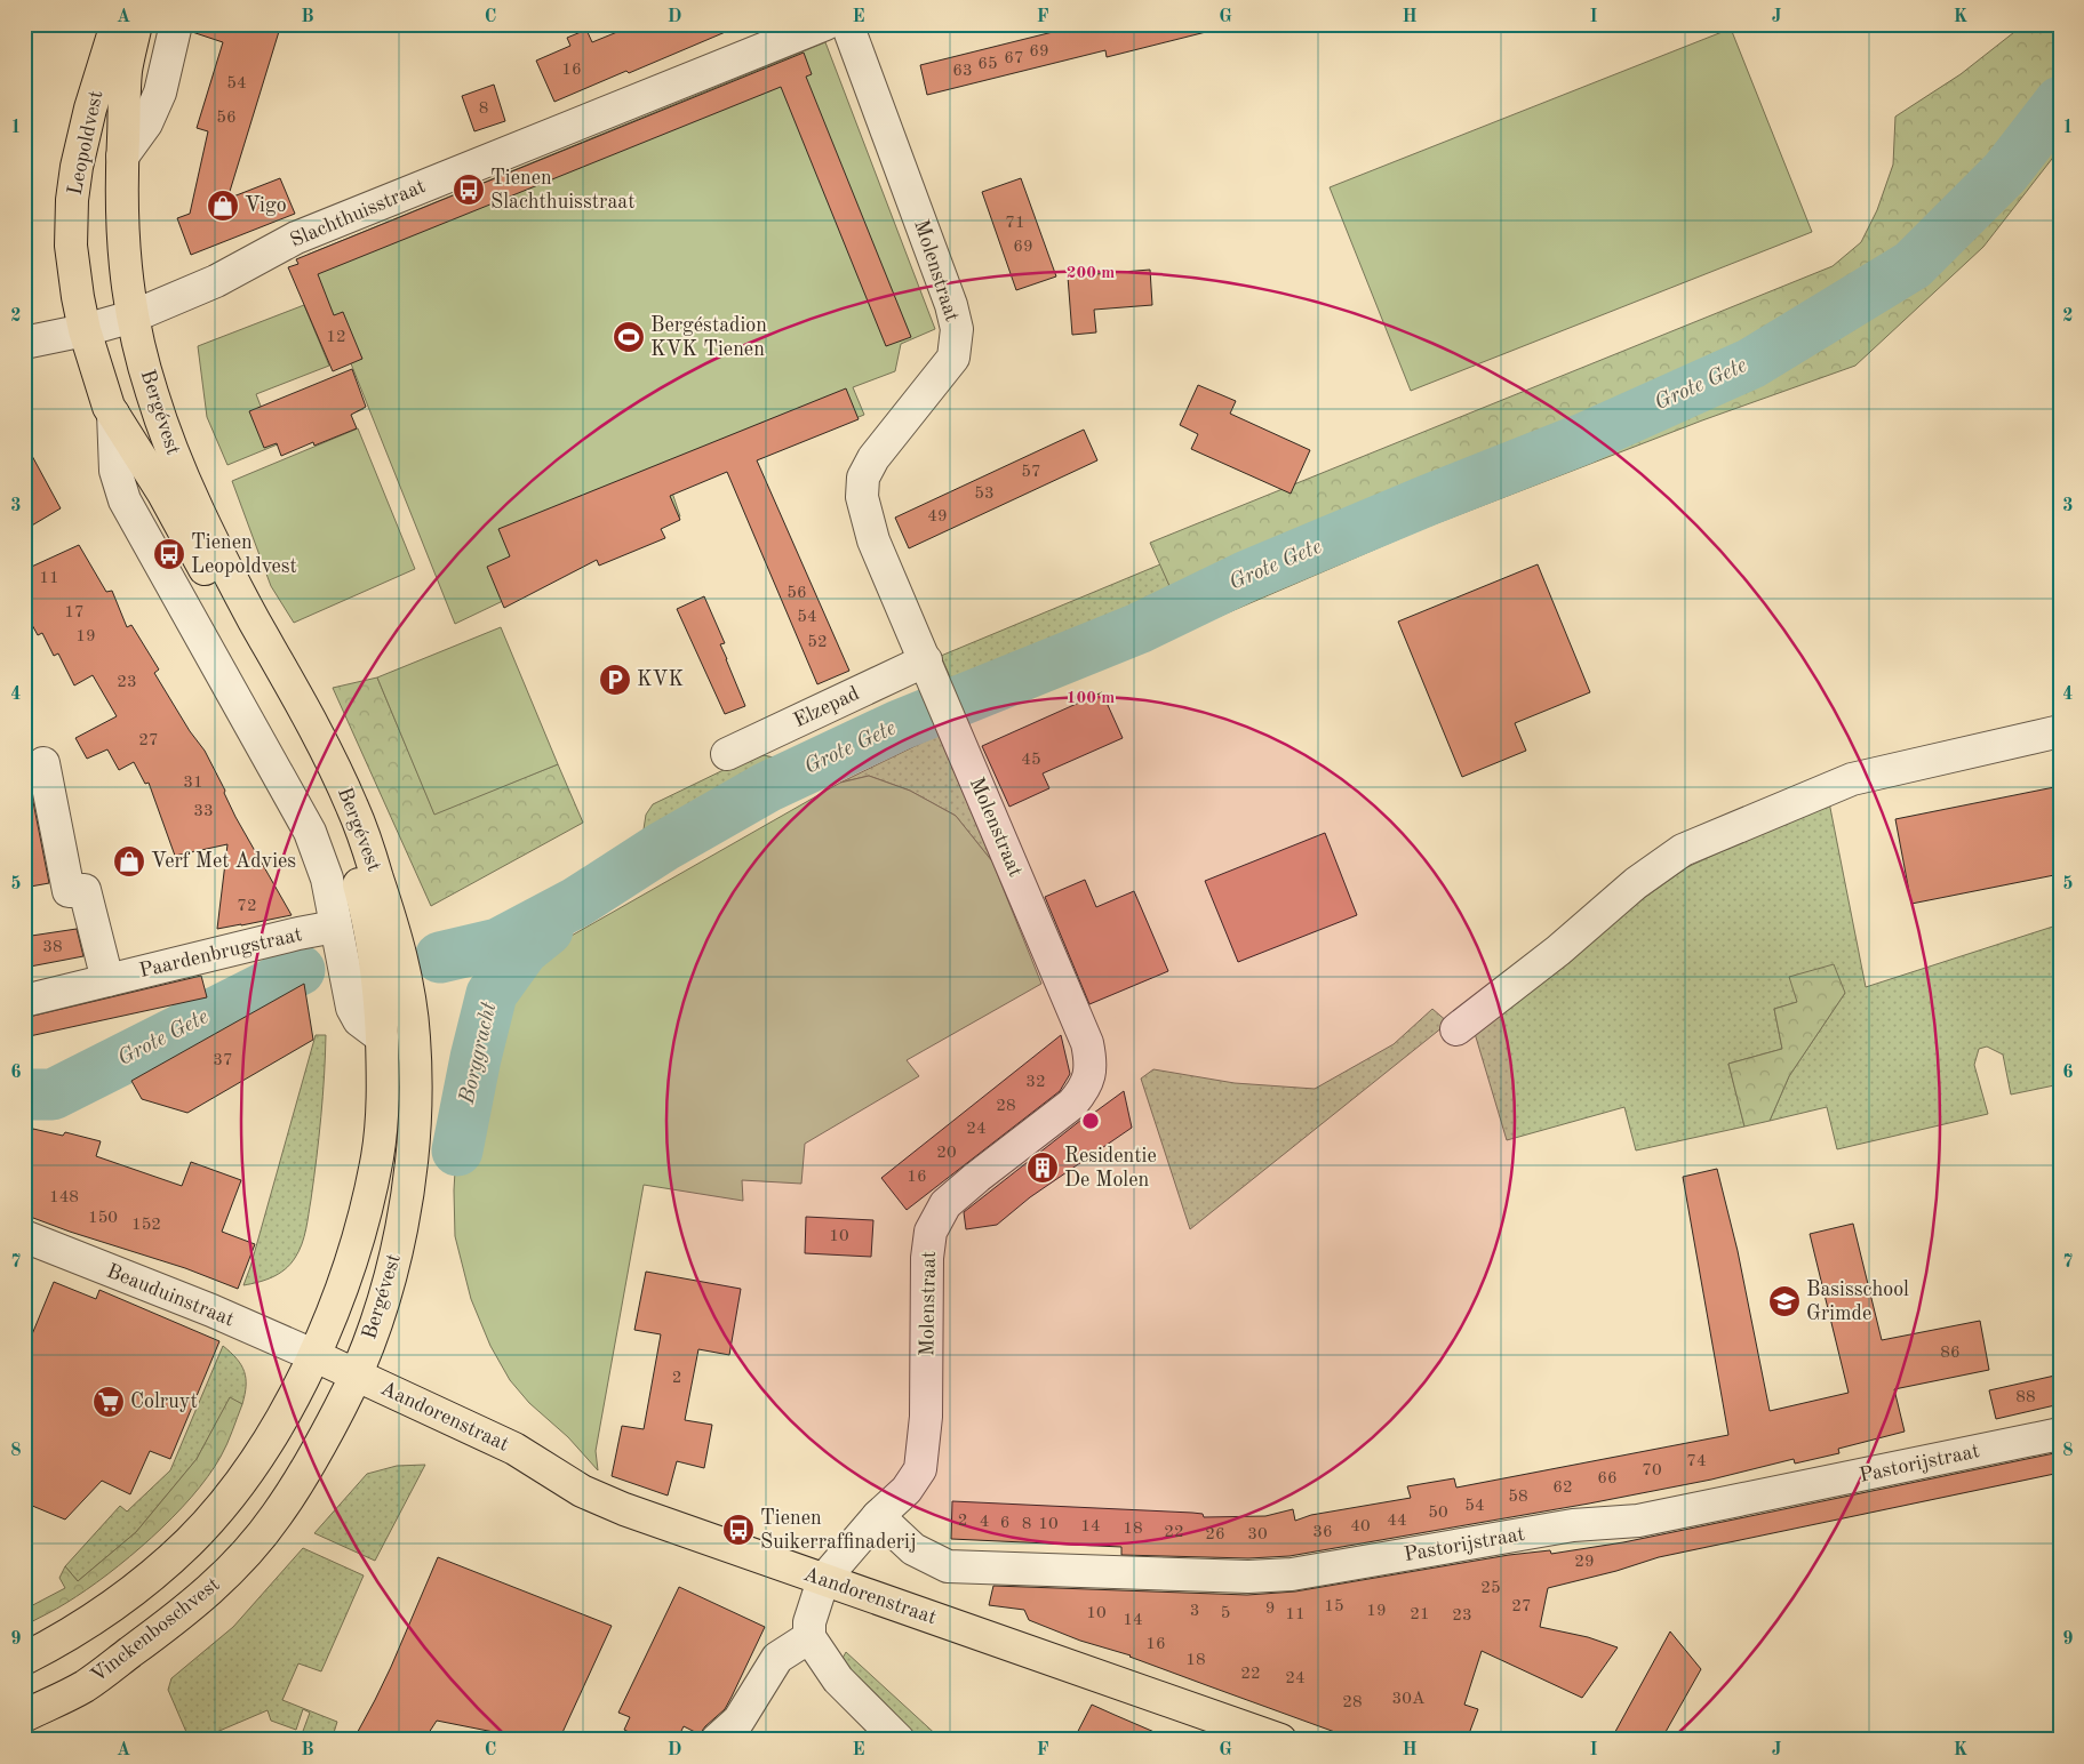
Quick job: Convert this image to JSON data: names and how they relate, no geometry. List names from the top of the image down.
{
  "streets": {
    "main road": [
      "Leopoldvest",
      "Bergévest",
      "Aandorenstraat",
      "Vinckenboschvest"
    ],
    "street": [
      "Slachthuisstraat",
      "Molenstraat",
      "Elzepad",
      "Paardenbrugstraat",
      "Beauduinstraat",
      "Pastorijstraat"
    ]
  },
  "crossings": [
    ["Leopoldvest", "Slachthuisstraat"],
    ["Leopoldvest", "Bergévest"],
    ["Slachthuisstraat", "Bergévest"],
    ["Molenstraat", "Elzepad"],
    ["Molenstraat", "Aandorenstraat"],
    ["Molenstraat", "Pastorijstraat"],
    ["Bergévest", "Paardenbrugstraat"],
    ["Bergévest", "Beauduinstraat"],
    ["Bergévest", "Aandorenstraat"],
    ["Bergévest", "Vinckenboschvest"],
    ["Beauduinstraat", "Aandorenstraat"],
    ["Aandorenstraat", "Vinckenboschvest"]
  ],
  "water": ["Grote Gete", "Borggracht"],
  "places": {
    "bus stop": ["Tienen Slachthuisstraat", "Tienen Leopoldvest", "Tienen Suikerraffinaderij"],
    "shop": ["Vigo", "Verf Met Advies"],
    "sports": ["Bergéstadion KVK Tienen"],
    "parking": ["KVK"],
    "building": ["Residentie De Molen"],
    "school or university": ["Basisschool Grimde"],
    "supermarket": ["Colruyt"]
  },
  "house_numbers": [
    "69",
    "67",
    "65",
    "16",
    "63",
    "54",
    "8",
    "56",
    "71",
    "69",
    "12",
    "57",
    "53",
    "49",
    "11",
    "56",
    "17",
    "54",
    "19",
    "52",
    "23",
    "27",
    "45",
    "31",
    "33",
    "72",
    "38",
    "37",
    "32",
    "28",
    "24",
    "20",
    "16",
    "148",
    "150",
    "152",
    "10",
    "86",
    "2",
    "88",
    "74",
    "70",
    "66",
    "62",
    "58",
    "54",
    "50",
    "2",
    "44",
    "4",
    "6",
    "8",
    "10",
    "14",
    "40",
    "18",
    "22",
    "36",
    "26",
    "30",
    "29",
    "25",
    "15",
    "27",
    "9",
    "3",
    "19",
    "10",
    "5",
    "11",
    "21",
    "23",
    "14",
    "16",
    "18",
    "22",
    "24",
    "30A",
    "28"
  ],
  "grid": {
    "columns": [
      "A",
      "B",
      "C",
      "D",
      "E",
      "F",
      "G",
      "H",
      "I",
      "J",
      "K"
    ],
    "rows": [
      "1",
      "2",
      "3",
      "4",
      "5",
      "6",
      "7",
      "8",
      "9"
    ]
  },
  "rings": ["200 m", "100 m"]
}
